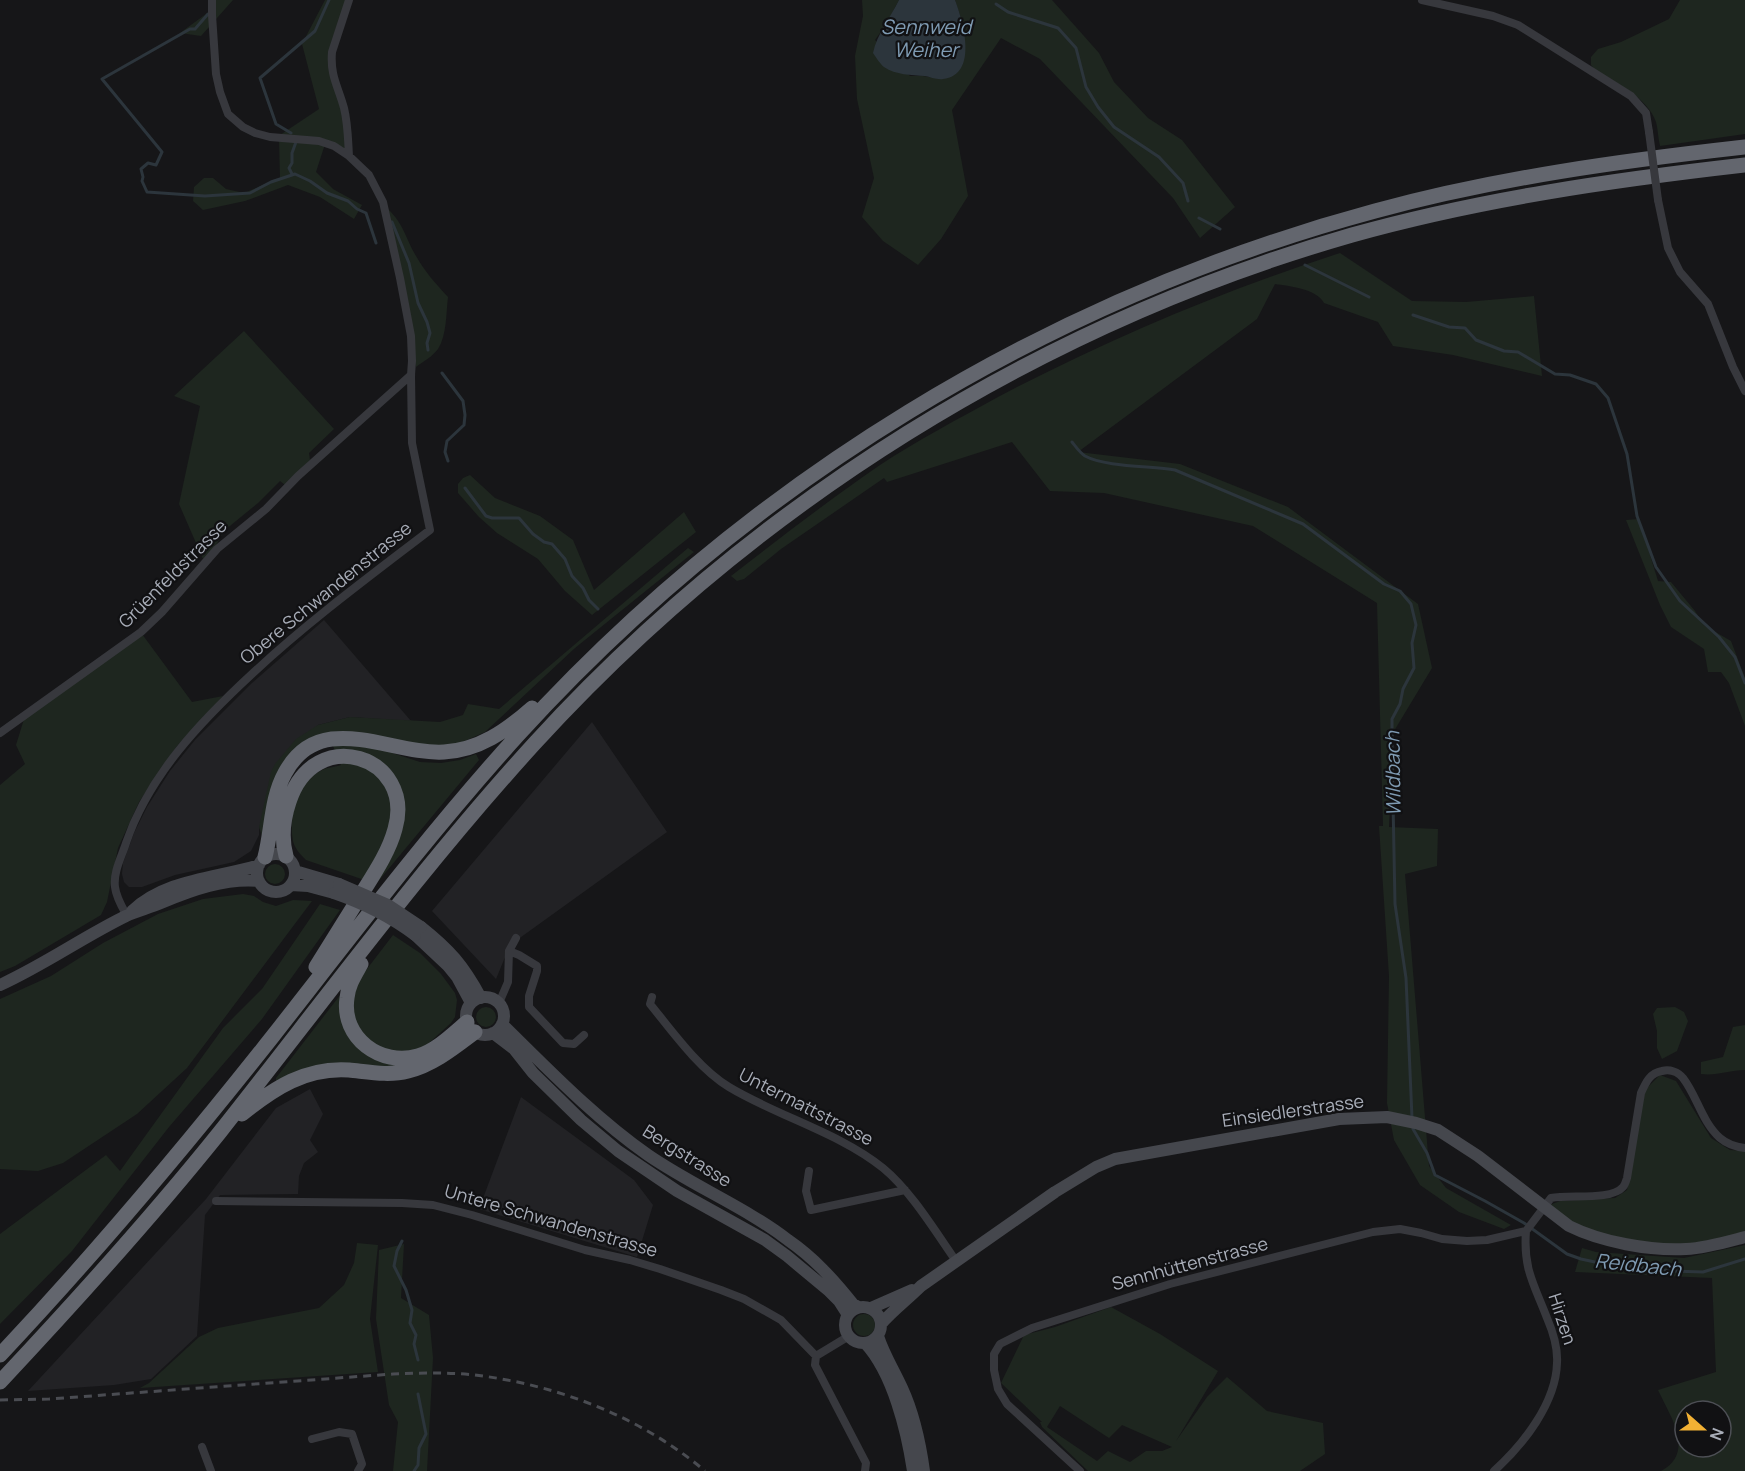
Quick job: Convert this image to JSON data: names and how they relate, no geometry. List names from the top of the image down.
{
  "streets": {
    "main road": ["Einsiedlerstrasse", "Bergstrasse"],
    "street": [
      "Grüenfeldstrasse",
      "Obere Schwandenstrasse",
      "Untermattstrasse",
      "Untere Schwandenstrasse",
      "Sennhüttenstrasse",
      "Hirzen"
    ]
  },
  "crossings": [
    ["Grüenfeldstrasse", "Obere Schwandenstrasse"],
    ["Untermattstrasse", "Einsiedlerstrasse"],
    ["Einsiedlerstrasse", "Bergstrasse"],
    ["Sennhüttenstrasse", "Hirzen"]
  ],
  "water": ["Sennweid Weiher", "Wildbach", "Reidbach"],
  "north": "right"
}
